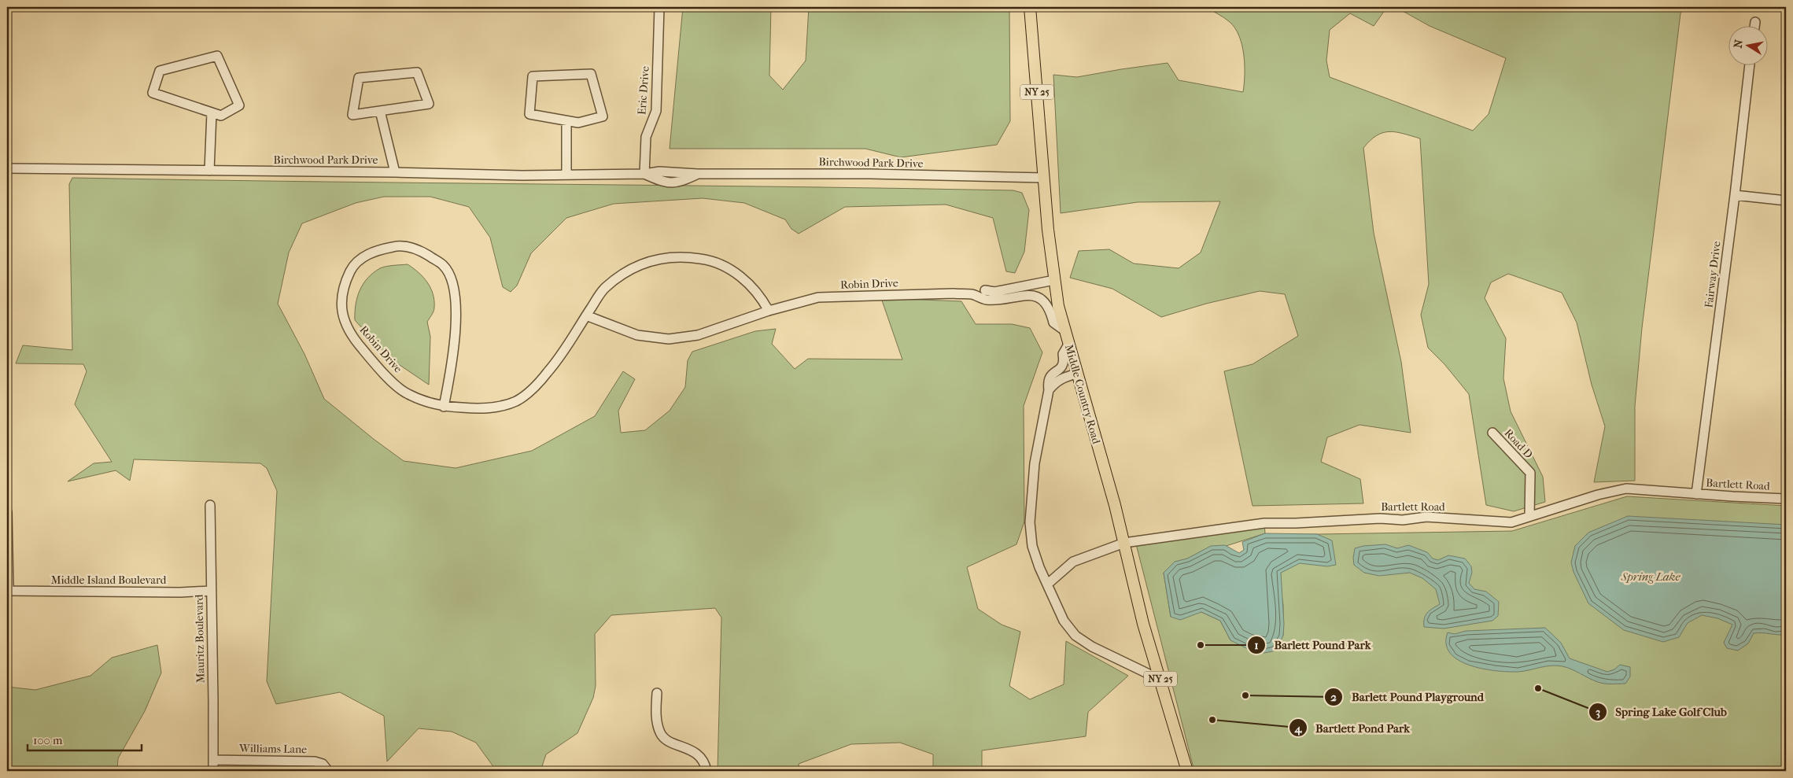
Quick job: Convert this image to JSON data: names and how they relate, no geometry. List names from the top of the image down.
{
  "streets": {
    "main road": ["NY 25", "Middle Country Road"],
    "street": [
      "Eric Drive",
      "Birchwood Park Drive",
      "Fairway Drive",
      "Robin Drive",
      "Road D",
      "Bartlett Road",
      "Middle Island Boulevard",
      "Mauritz Boulevard",
      "Williams Lane"
    ]
  },
  "crossings": [
    ["Eric Drive", "Birchwood Park Drive"],
    ["Birchwood Park Drive", "Middle Country Road"],
    ["Fairway Drive", "Bartlett Road"],
    ["Robin Drive", "Middle Country Road"],
    ["Middle Country Road", "Bartlett Road"],
    ["Road D", "Bartlett Road"],
    ["Middle Island Boulevard", "Mauritz Boulevard"],
    ["Mauritz Boulevard", "Williams Lane"]
  ],
  "water": ["Spring Lake"],
  "places": [
    "Barlett Pound Park",
    "Spring Lake Golf Club",
    "Barlett Pound Playground",
    "Bartlett Pond Park"
  ],
  "scale_bar": "100 m",
  "north": "left"
}
